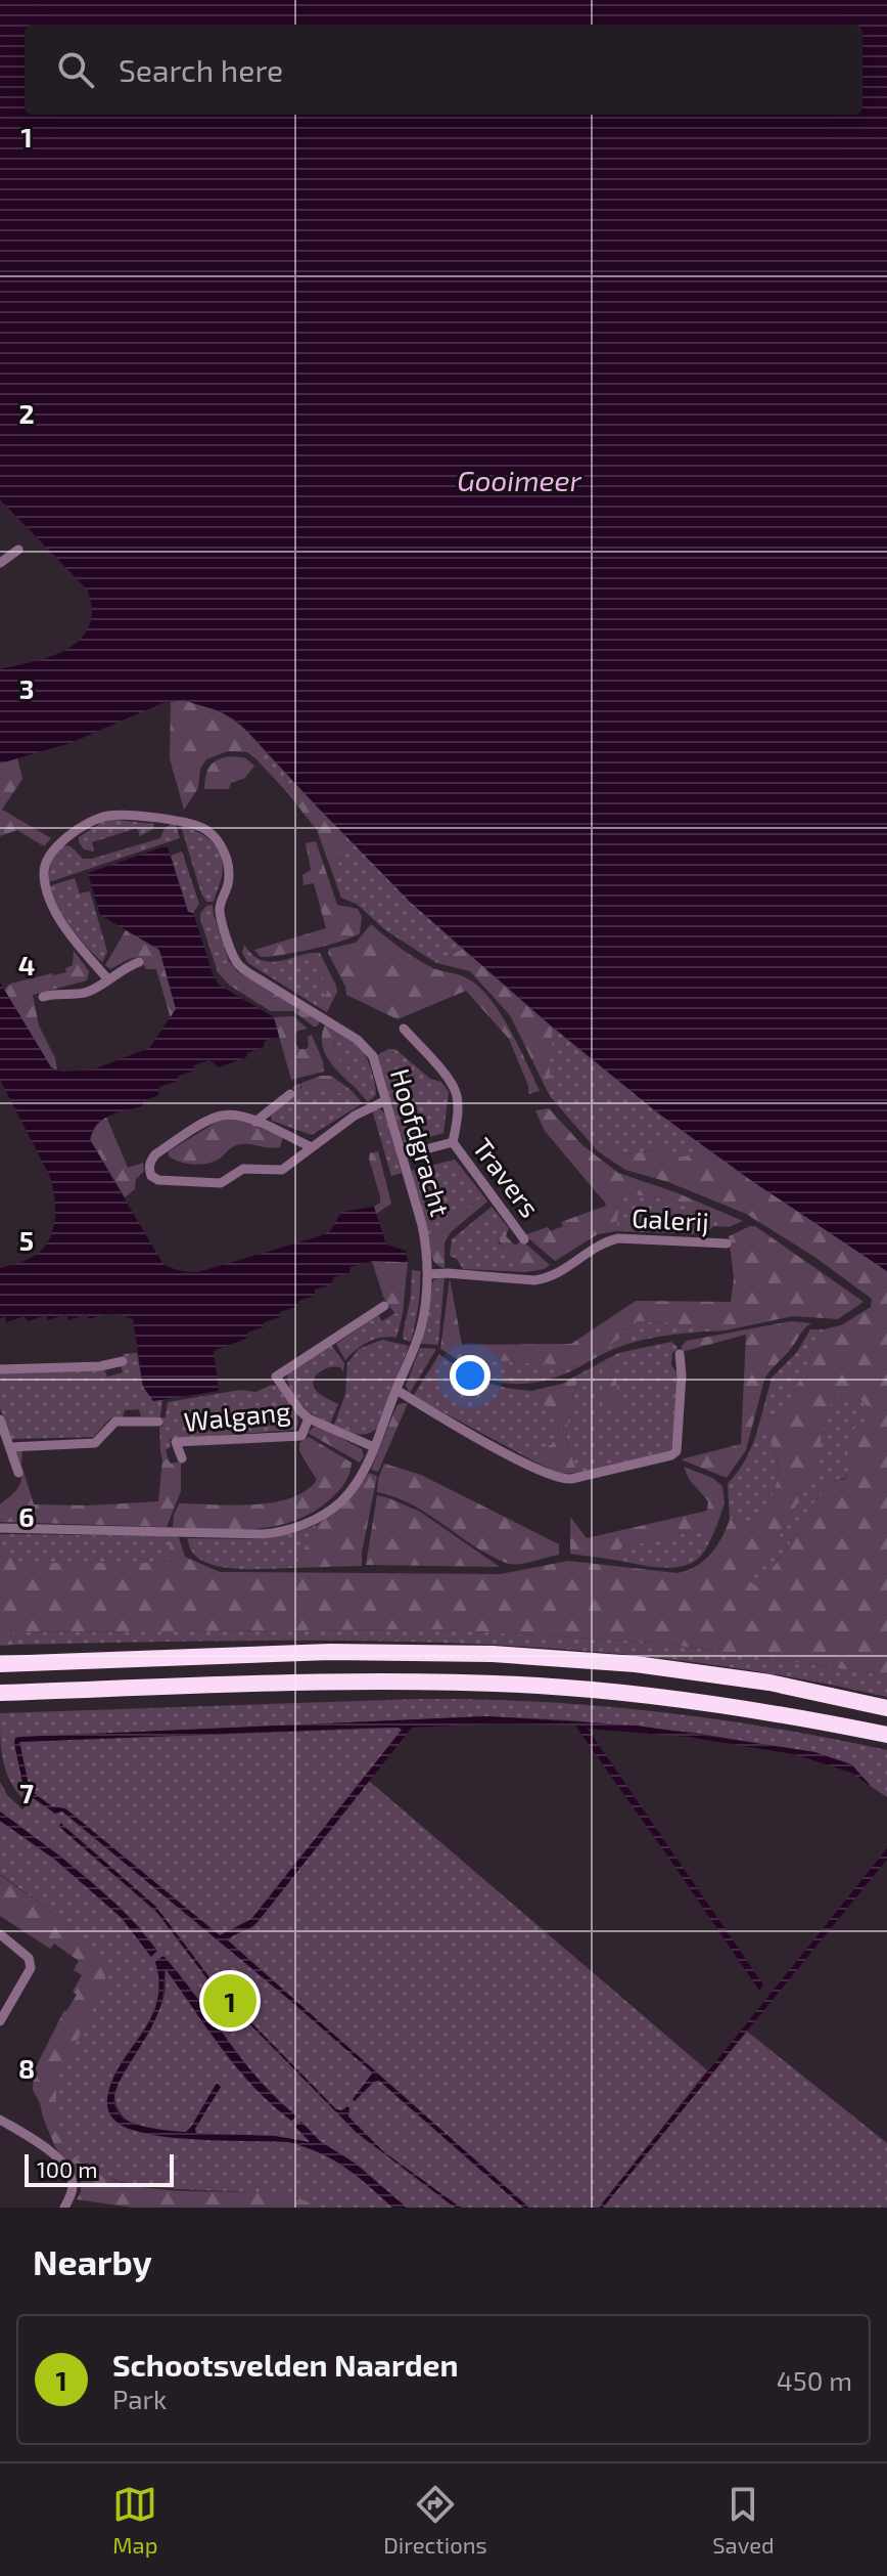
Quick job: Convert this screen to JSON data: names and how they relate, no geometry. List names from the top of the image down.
{
  "streets": {
    "street": [
      "Hoofdgracht",
      "Travers",
      "Galerij",
      "Walgang"
    ]
  },
  "crossings": [
    ["Hoofdgracht", "Travers"],
    ["Hoofdgracht", "Galerij"],
    ["Hoofdgracht", "Walgang"]
  ],
  "water": ["Gooimeer"],
  "scale_bar": "100 m",
  "page": {
    "search": "Search here",
    "pins": "1",
    "scale": "100 m",
    "heading": "Nearby",
    "list": [
      {
        "mark": "1",
        "name": "Schootsvelden Naarden",
        "note": "Park",
        "value": "450 m"
      }
    ],
    "nav": ["Map", "Directions", "Saved"]
  },
  "grid": {
    "rows": [
      "1",
      "2",
      "3",
      "4",
      "5",
      "6",
      "7",
      "8"
    ]
  }
}
